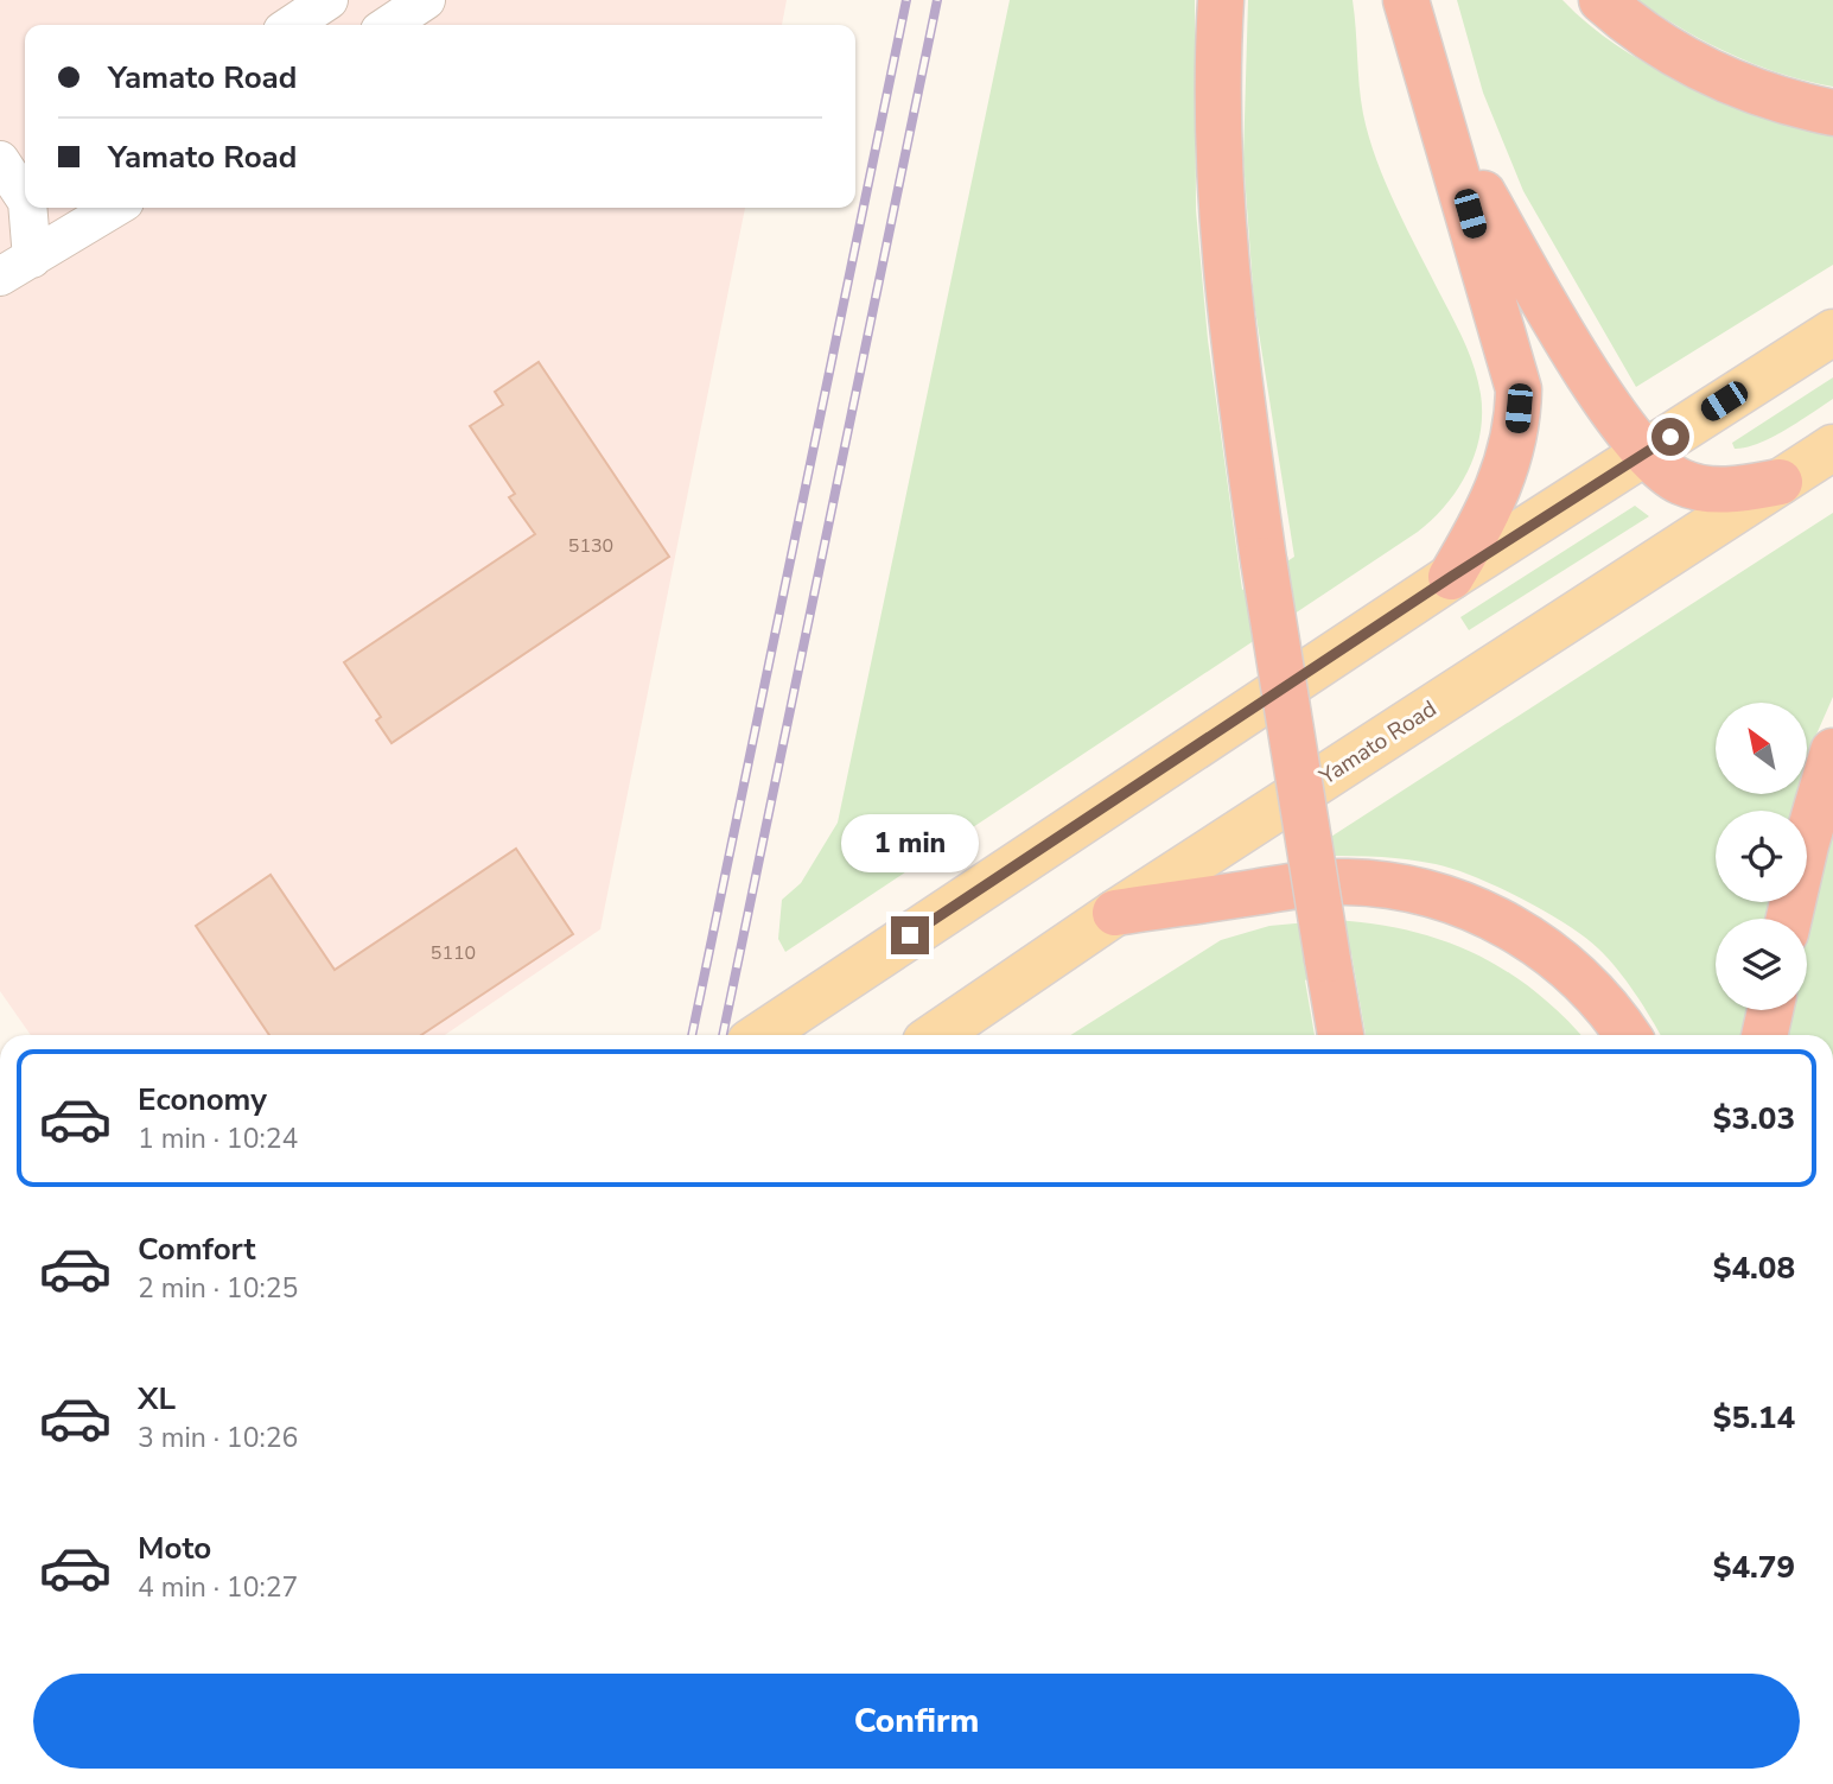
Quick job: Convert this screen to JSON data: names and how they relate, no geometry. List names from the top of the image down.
{
  "streets": {
    "main road": ["Yamato Road"]
  },
  "house_numbers": ["5130", "5110"],
  "north": "top left",
  "page": {
    "banner": ["Yamato Road", "Yamato Road"],
    "bubble": "1 min",
    "list": [
      {
        "name": "Economy",
        "note": "1 min · 10:24",
        "value": "$3.03"
      },
      {
        "name": "Comfort",
        "note": "2 min · 10:25",
        "value": "$4.08"
      },
      {
        "name": "XL",
        "note": "3 min · 10:26",
        "value": "$5.14"
      },
      {
        "name": "Moto",
        "note": "4 min · 10:27",
        "value": "$4.79"
      }
    ],
    "buttons": "Confirm"
  }
}
